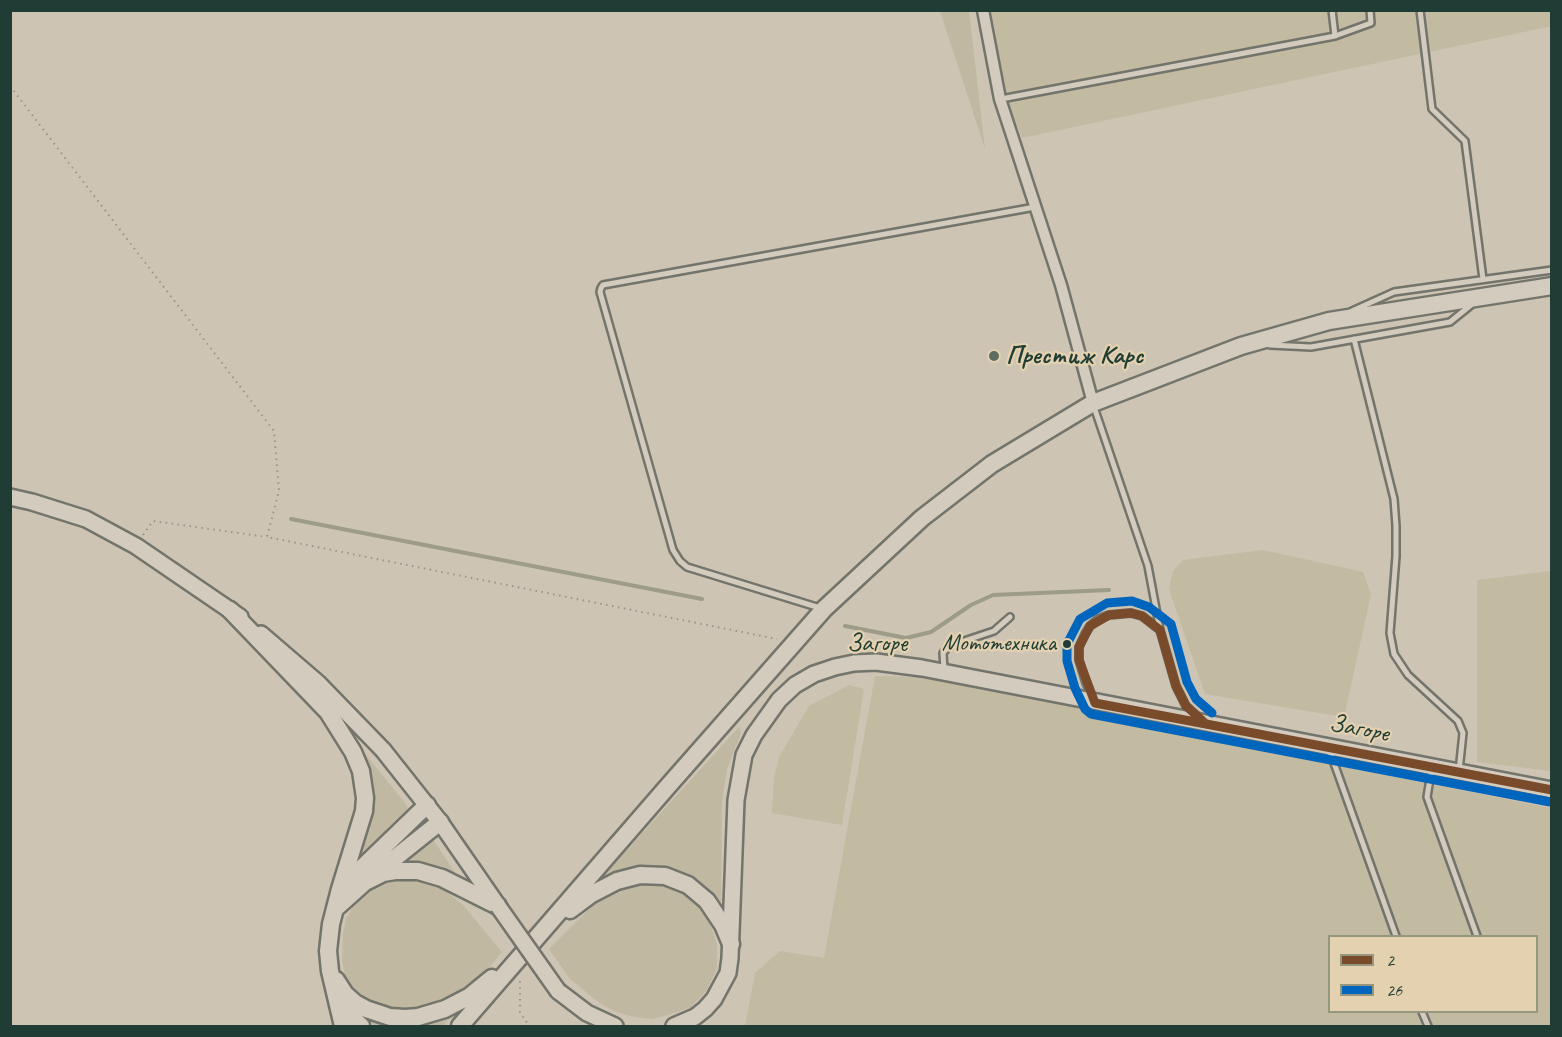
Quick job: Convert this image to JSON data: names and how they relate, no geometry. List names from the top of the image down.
{
  "streets": {
    "street": ["Загоре"]
  },
  "places": ["Престиж Карс", "Мототехника"],
  "lines": ["transit line 26", "transit line 2"],
  "legend": ["2", "26"]
}
